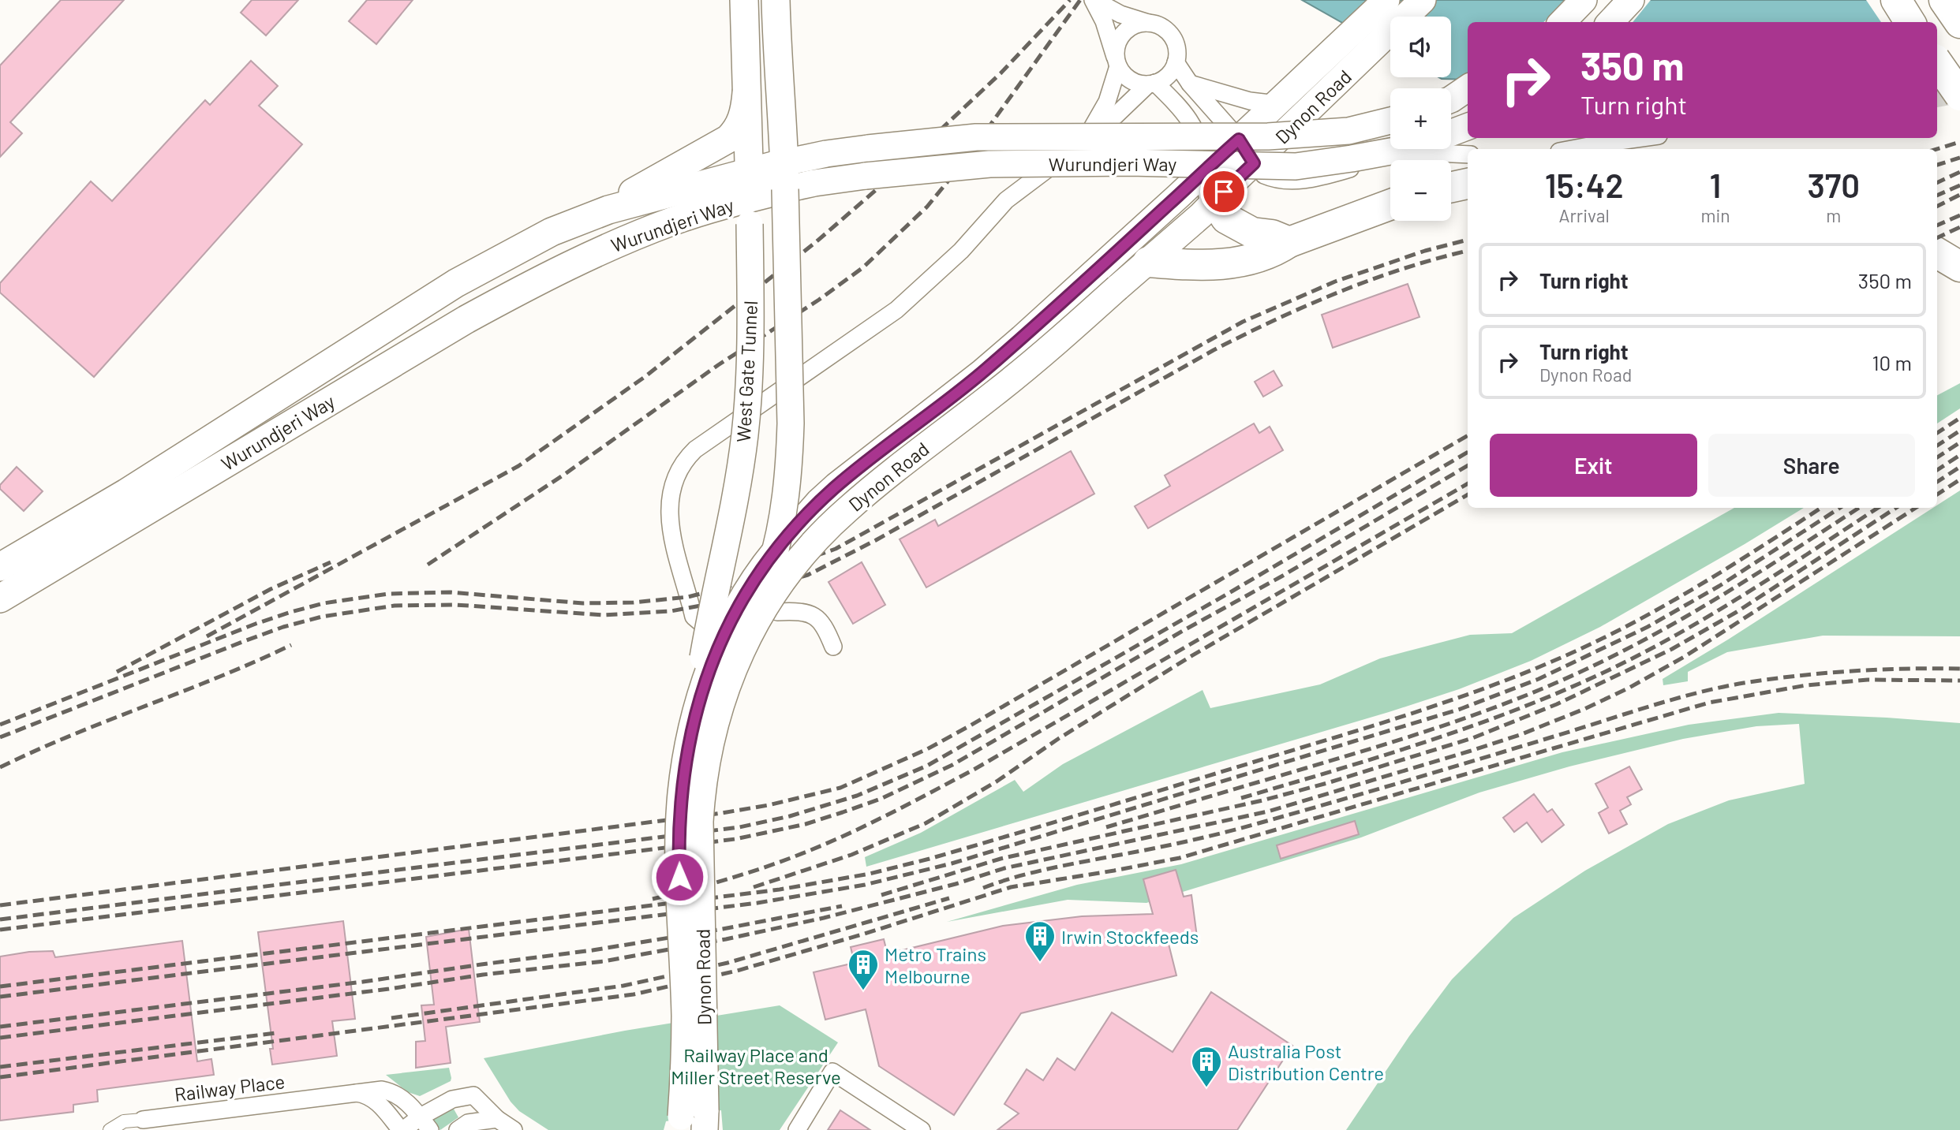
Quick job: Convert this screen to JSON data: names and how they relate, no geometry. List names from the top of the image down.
{
  "streets": {
    "highway": ["Wurundjeri Way", "West Gate Tunnel"],
    "main road": ["Dynon Road"],
    "street": ["Railway Place"]
  },
  "crossings": [
    ["Dynon Road", "West Gate Tunnel"],
    ["Wurundjeri Way", "West Gate Tunnel"]
  ],
  "parks": ["Railway Place and Miller Street Reserve"],
  "places": {
    "building": ["Irwin Stockfeeds", "Metro Trains Melbourne", "Australia Post Distribution Centre"]
  },
  "page": {
    "map_buttons": ["+", "−"],
    "turn": ["350 m", "Turn right"],
    "eta": [
      "15:42",
      "Arrival",
      "1",
      "min",
      "370",
      "m"
    ],
    "list": [
      {
        "name": "Turn right",
        "value": "350 m"
      },
      {
        "name": "Turn right",
        "note": "Dynon Road",
        "value": "10 m"
      }
    ],
    "buttons": ["Exit", "Share"]
  }
}
